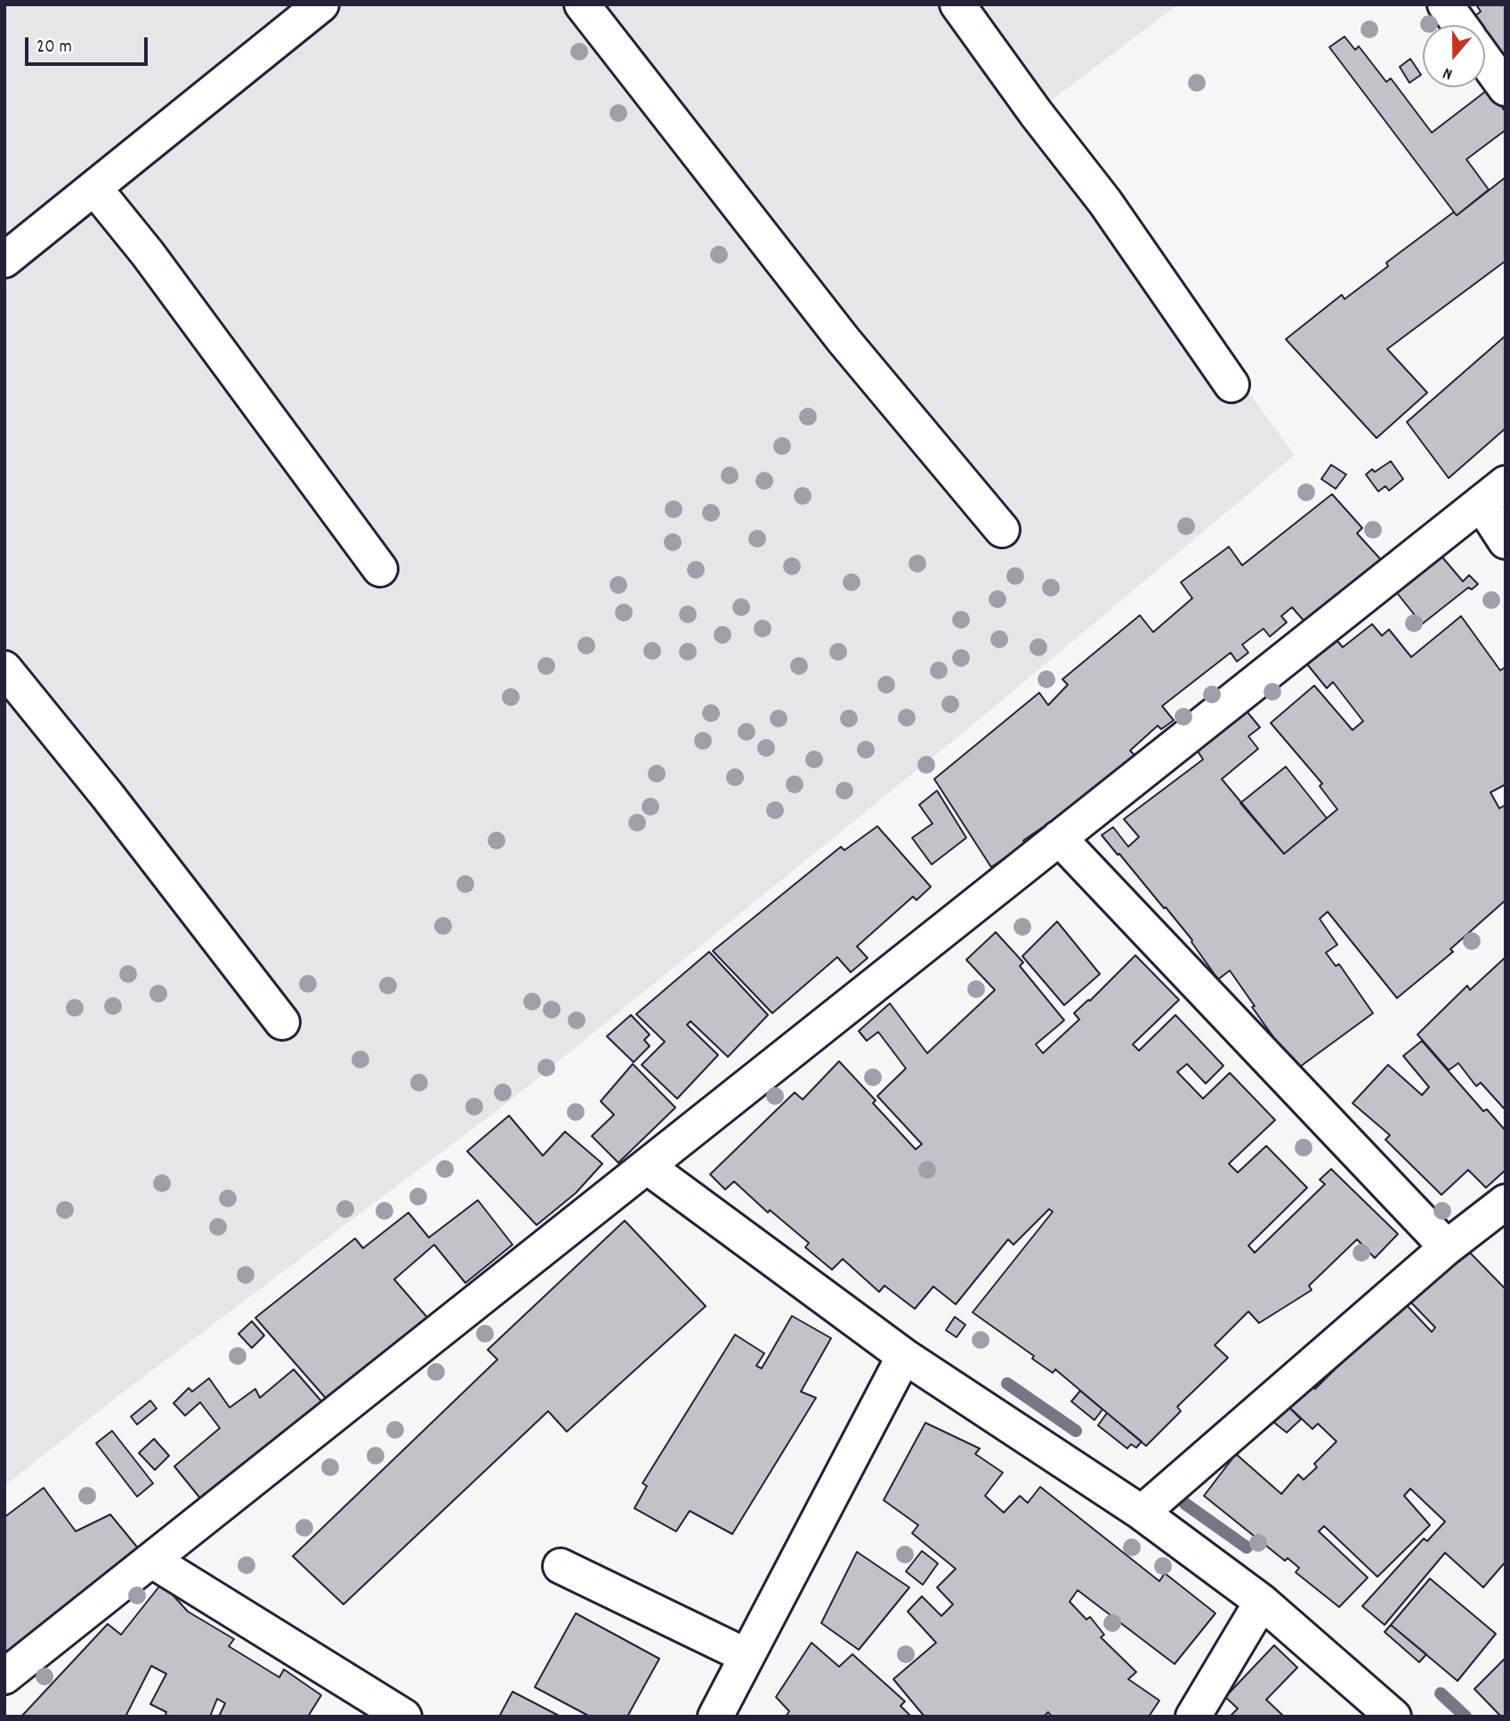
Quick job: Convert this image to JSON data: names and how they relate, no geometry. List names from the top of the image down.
{
  "scale_bar": "20 m",
  "north": "bottom"
}
